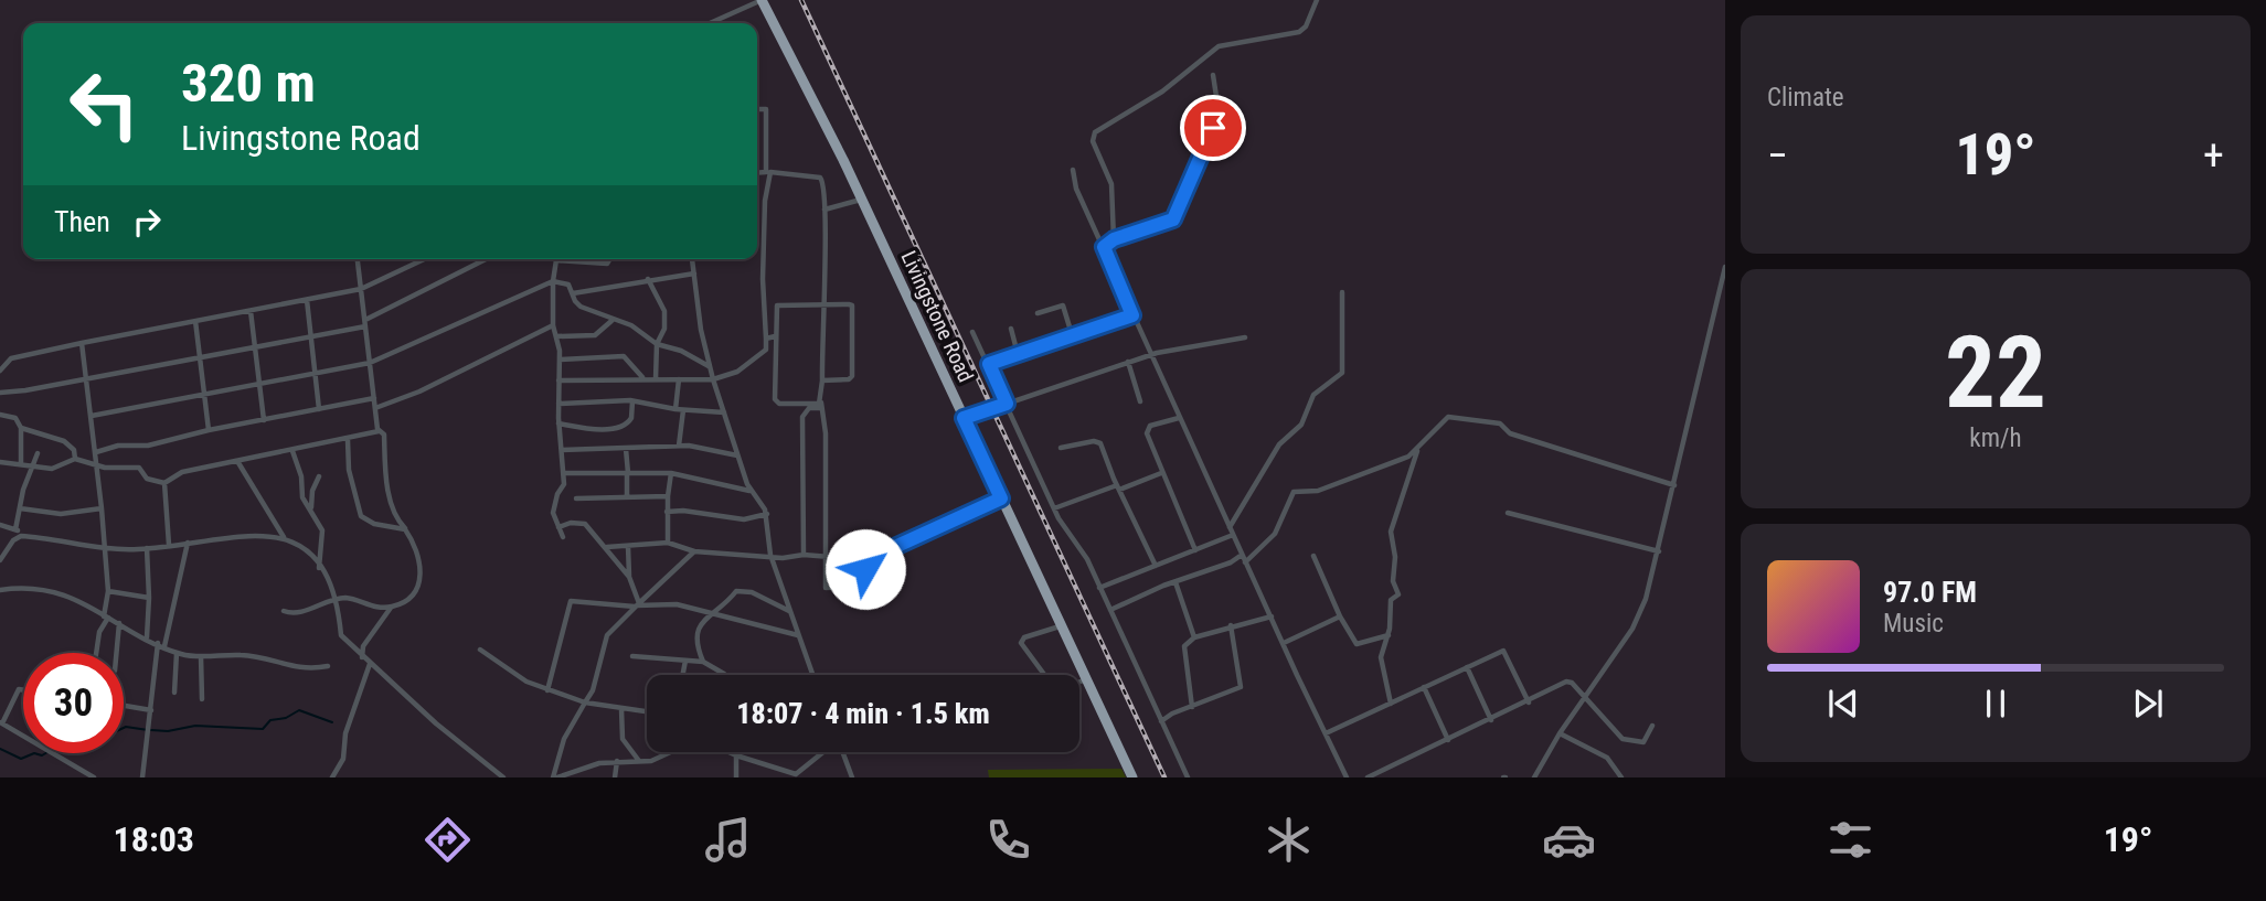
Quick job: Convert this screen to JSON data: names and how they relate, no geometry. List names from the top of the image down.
{
  "streets": {
    "highway": ["Livingstone Road"]
  },
  "page": {
    "tile": [
      "Climate",
      ["22", "km/h"]
    ],
    "turn": ["320 m", "Livingstone Road"],
    "heat": ["−", "19°", "+"],
    "then": "Then",
    "song": ["97.0 FM", "Music"],
    "limit": "30",
    "trip": "18:07 · 4 min · 1.5 km",
    "tabs": ["18:03", "19°"]
  }
}
